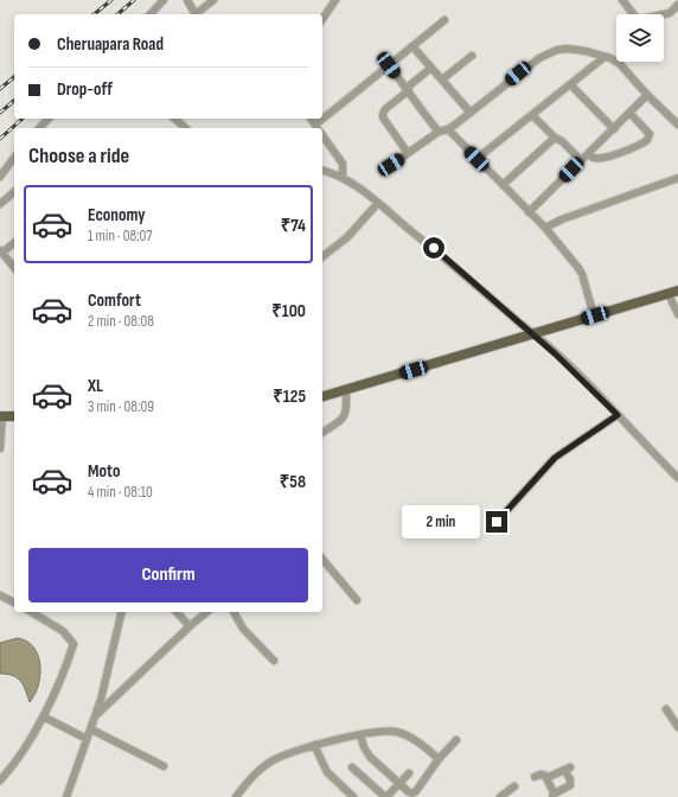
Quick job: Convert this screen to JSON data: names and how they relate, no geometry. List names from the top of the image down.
{
  "page": {
    "banner": ["Cheruapara Road", "Drop-off"],
    "heading": "Choose a ride",
    "list": [
      {
        "name": "Economy",
        "note": "1 min · 08:07",
        "value": "₹74"
      },
      {
        "name": "Comfort",
        "note": "2 min · 08:08",
        "value": "₹100"
      },
      {
        "name": "XL",
        "note": "3 min · 08:09",
        "value": "₹125"
      },
      {
        "name": "Moto",
        "note": "4 min · 08:10",
        "value": "₹58"
      }
    ],
    "bubble": "2 min",
    "buttons": "Confirm"
  }
}
